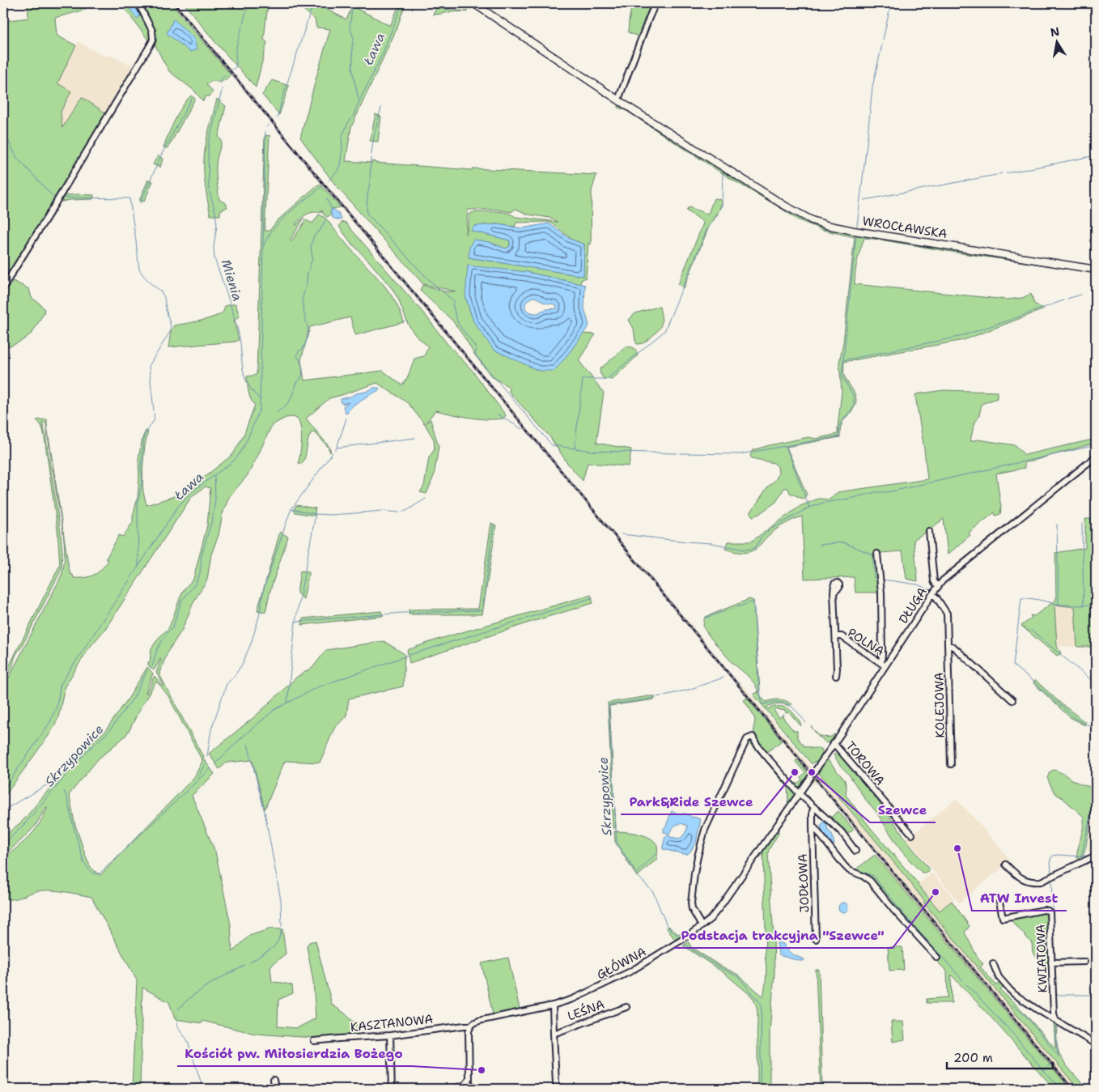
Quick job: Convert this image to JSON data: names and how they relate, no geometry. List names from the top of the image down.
{
  "streets": {
    "main road": ["WROCŁAWSKA"],
    "street": [
      "DŁUGA",
      "POLNA",
      "KOLEJOWA",
      "TOROWA",
      "JODŁOWA",
      "KWIATOWA",
      "GŁÓWNA",
      "LEŚNA",
      "KASZTANOWA"
    ]
  },
  "crossings": [
    ["DŁUGA", "POLNA"],
    ["DŁUGA", "KOLEJOWA"],
    ["DŁUGA", "TOROWA"],
    ["DŁUGA", "GŁÓWNA"],
    ["GŁÓWNA", "LEŚNA"],
    ["GŁÓWNA", "KASZTANOWA"]
  ],
  "water": ["Ława", "Mienia", "Skrzypowice"],
  "places": [
    "Park&Ride Szewce",
    "Szewce",
    "ATW Invest",
    "Podstacja trakcyjna \"Szewce\"",
    "Kościół pw. Miłosierdzia Bożego"
  ],
  "scale_bar": "200 m",
  "north": "top"
}
